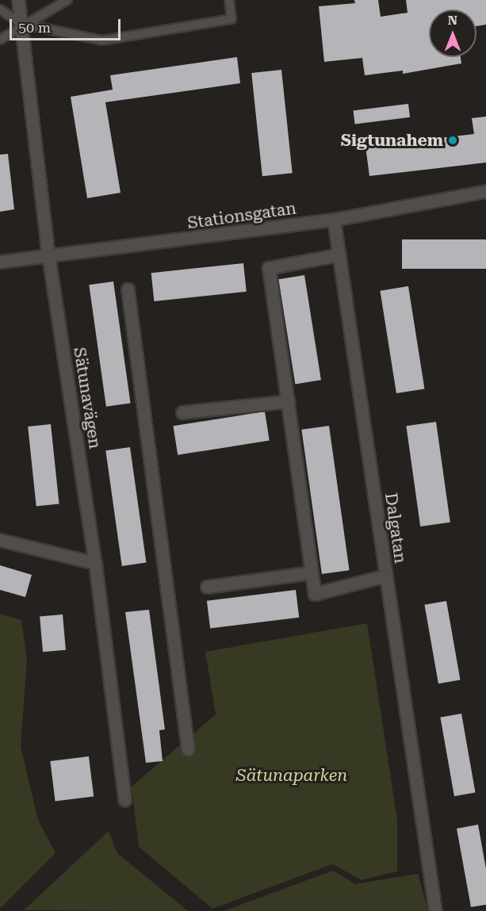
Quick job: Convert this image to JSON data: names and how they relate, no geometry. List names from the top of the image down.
{
  "streets": {
    "street": ["Stationsgatan", "Sätunavägen", "Dalgatan"]
  },
  "crossings": [
    ["Stationsgatan", "Sätunavägen"],
    ["Stationsgatan", "Dalgatan"]
  ],
  "parks": ["Sätunaparken"],
  "places": ["Sigtunahem"],
  "scale_bar": "50 m",
  "north": "top"
}
